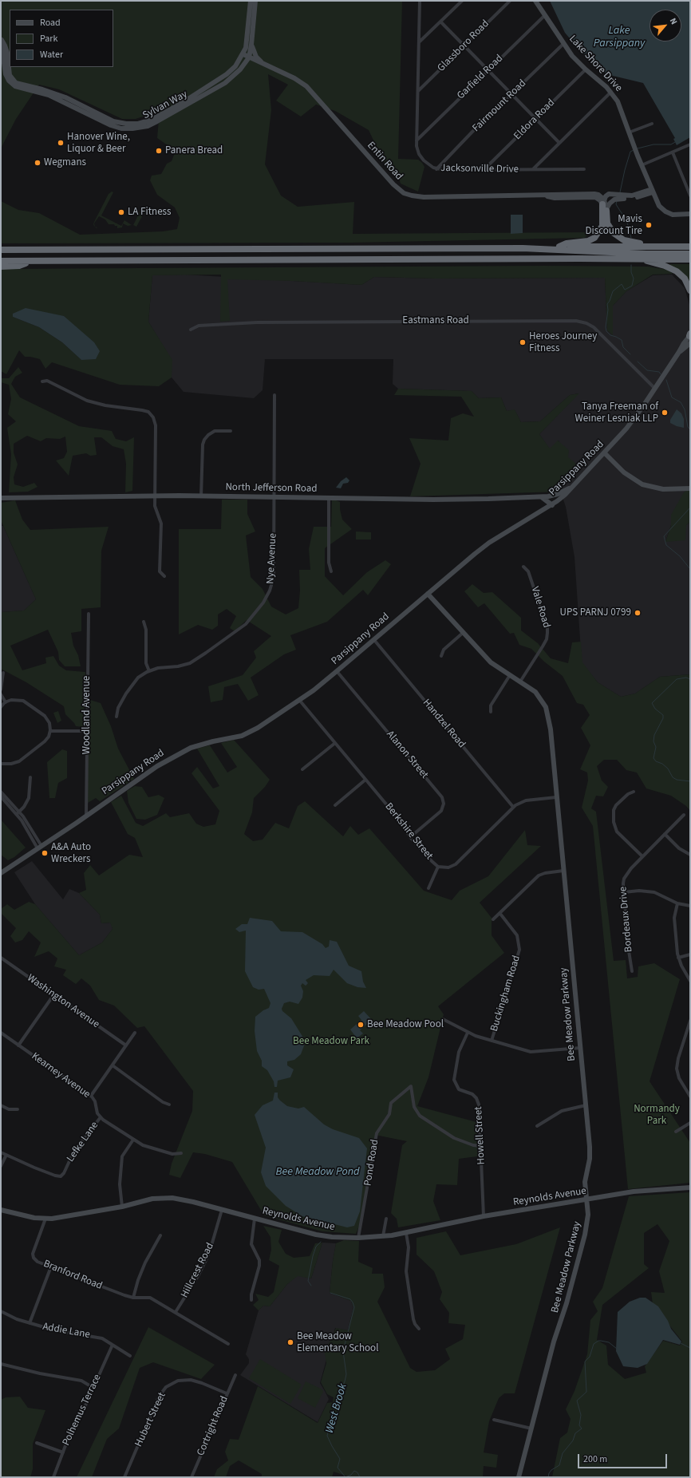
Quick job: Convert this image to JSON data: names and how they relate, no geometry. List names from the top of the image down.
{
  "streets": {
    "street": [
      "Glassboro Road",
      "Lake Shore Drive",
      "Garfield Road",
      "Sylvan Way",
      "Fairmount Road",
      "Eldora Road",
      "Entin Road",
      "Jacksonville Drive",
      "Eastmans Road",
      "Parsippany Road",
      "North Jefferson Road",
      "Nye Avenue",
      "Vale Road",
      "Woodland Avenue",
      "Handzel Road",
      "Alanon Street",
      "Berkshire Street",
      "Bordeaux Drive",
      "Buckingham Road",
      "Washington Avenue",
      "Bee Meadow Parkway",
      "Kearney Avenue",
      "Howell Street",
      "Lefke Lane",
      "Pond Road",
      "Reynolds Avenue",
      "Hillcrest Road",
      "Branford Road",
      "Addie Lane",
      "Polhemus Terrace",
      "Hubert Street",
      "Cortright Road"
    ]
  },
  "crossings": [
    ["Glassboro Road", "Jacksonville Drive"],
    ["Lake Shore Drive", "Garfield Road"],
    ["Lake Shore Drive", "Fairmount Road"],
    ["Lake Shore Drive", "Eldora Road"],
    ["Garfield Road", "Jacksonville Drive"],
    ["Sylvan Way", "Entin Road"],
    ["Fairmount Road", "Jacksonville Drive"],
    ["Eldora Road", "Jacksonville Drive"],
    ["Eastmans Road", "Parsippany Road"],
    ["Parsippany Road", "North Jefferson Road"],
    ["Parsippany Road", "Woodland Avenue"],
    ["Parsippany Road", "Handzel Road"],
    ["Parsippany Road", "Alanon Street"],
    ["Parsippany Road", "Berkshire Street"],
    ["Parsippany Road", "Bee Meadow Parkway"],
    ["North Jefferson Road", "Nye Avenue"],
    ["Vale Road", "Bee Meadow Parkway"],
    ["Handzel Road", "Berkshire Street"],
    ["Alanon Street", "Berkshire Street"],
    ["Berkshire Street", "Bee Meadow Parkway"],
    ["Bee Meadow Parkway", "Reynolds Avenue"],
    ["Kearney Avenue", "Lefke Lane"],
    ["Howell Street", "Pond Road"],
    ["Howell Street", "Reynolds Avenue"],
    ["Pond Road", "Reynolds Avenue"],
    ["Reynolds Avenue", "Hillcrest Road"],
    ["Reynolds Avenue", "Branford Road"],
    ["Hillcrest Road", "Branford Road"],
    ["Addie Lane", "Polhemus Terrace"],
    ["Hubert Street", "Cortright Road"]
  ],
  "water": ["Lake Parsippany", "Bee Meadow Pond", "West Brook"],
  "parks": ["Bee Meadow Park", "Normandy Park"],
  "places": [
    "Hanover Wine, Liquor & Beer",
    "Panera Bread",
    "Wegmans",
    "LA Fitness",
    "Mavis Discount Tire",
    "Heroes Journey Fitness",
    "Tanya Freeman of Weiner Lesniak LLP",
    "UPS PARNJ 0799",
    "A&A Auto Wreckers",
    "Bee Meadow Pool",
    "Bee Meadow Elementary School"
  ],
  "legend": ["Road", "Park", "Water"],
  "scale_bar": "200 m",
  "north": "top right"
}
